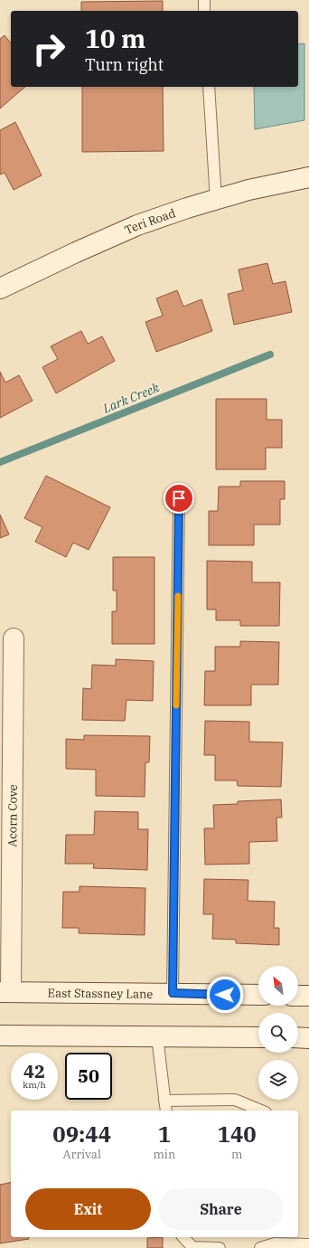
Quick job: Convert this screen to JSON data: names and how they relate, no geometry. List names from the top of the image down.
{
  "streets": {
    "street": ["Teri Road", "Acorn Cove", "East Stassney Lane"]
  },
  "crossings": [
    ["Acorn Cove", "East Stassney Lane"]
  ],
  "water": ["Lark Creek"],
  "north": "top left",
  "page": {
    "turn": ["10 m", "Turn right"],
    "speed": "42 km/h",
    "limit": "50",
    "eta": [
      "09:44",
      "Arrival",
      "1",
      "min",
      "140",
      "m"
    ],
    "buttons": ["Exit", "Share"]
  }
}
